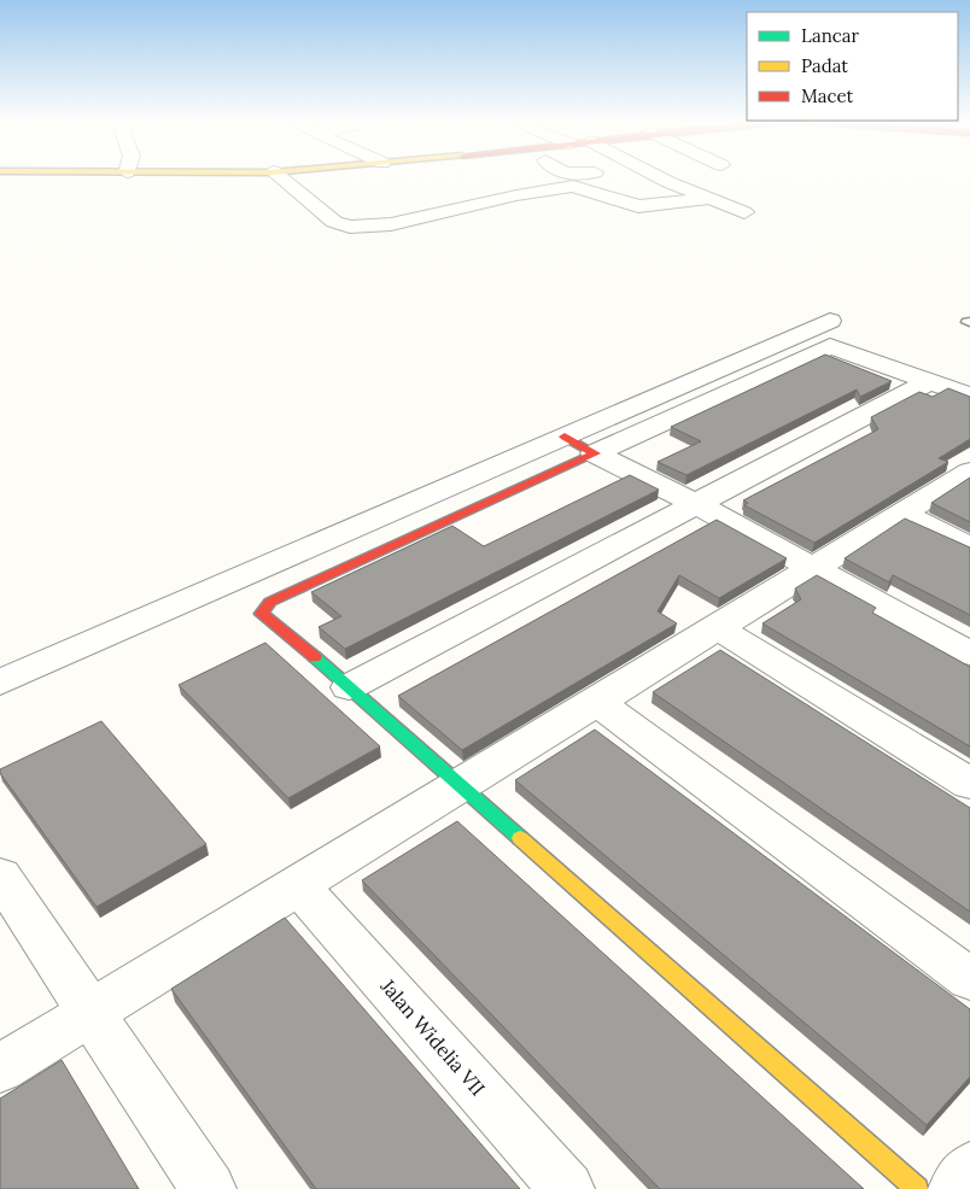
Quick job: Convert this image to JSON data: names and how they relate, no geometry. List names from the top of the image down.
{
  "streets": {
    "street": ["Jalan Widelia VII"]
  },
  "legend": ["Lancar", "Padat", "Macet"]
}
